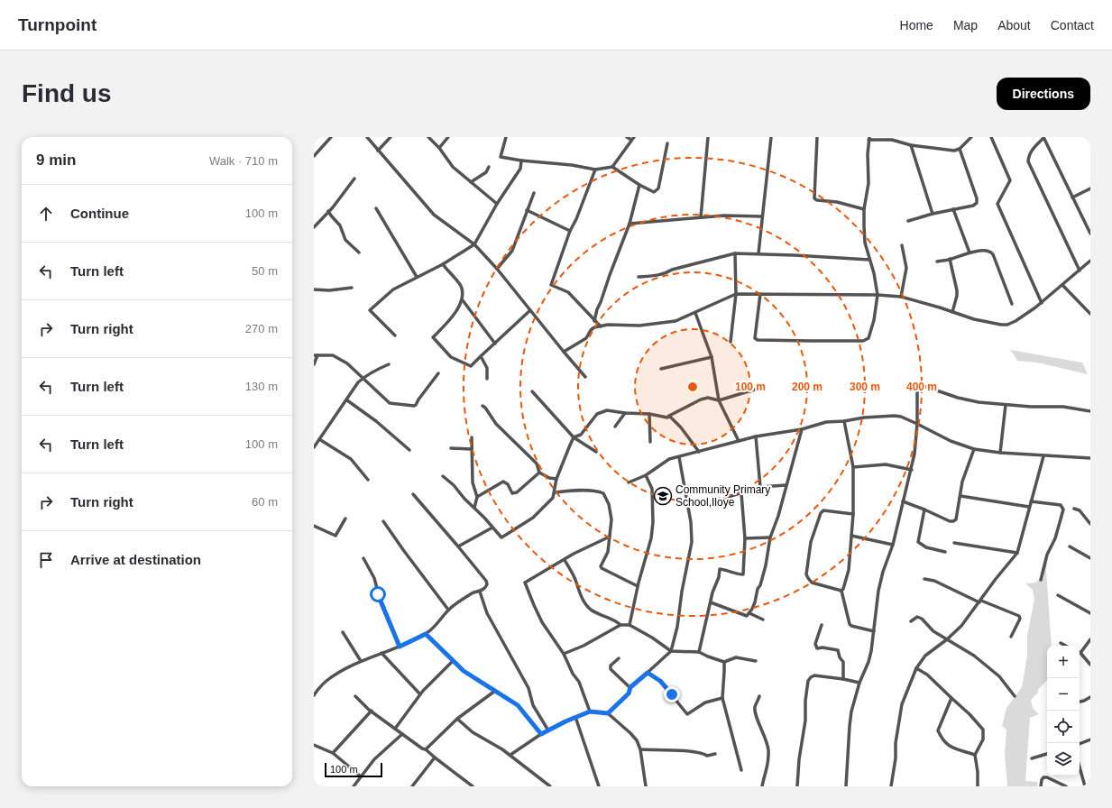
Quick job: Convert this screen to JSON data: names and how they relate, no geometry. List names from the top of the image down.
{
  "places": {
    "school or university": ["Community Primary School,Iloye"]
  },
  "scale_bar": "100 m",
  "page": {
    "header": "Turnpoint",
    "nav": [
      "Home",
      "Map",
      "About",
      "Contact"
    ],
    "buttons": "Directions",
    "title": "Find us",
    "heading": ["9 min", "Walk · 710 m"],
    "list": [
      ["Continue", "100 m"],
      ["Turn left", "50 m"],
      ["Turn right", "270 m"],
      ["Turn left", "130 m"],
      ["Turn left", "100 m"],
      ["Turn right", "60 m"],
      "Arrive at destination"
    ],
    "map_buttons": ["+", "−"],
    "scale": "100 m"
  },
  "rings": [
    "100 m",
    "200 m",
    "300 m",
    "400 m"
  ]
}
